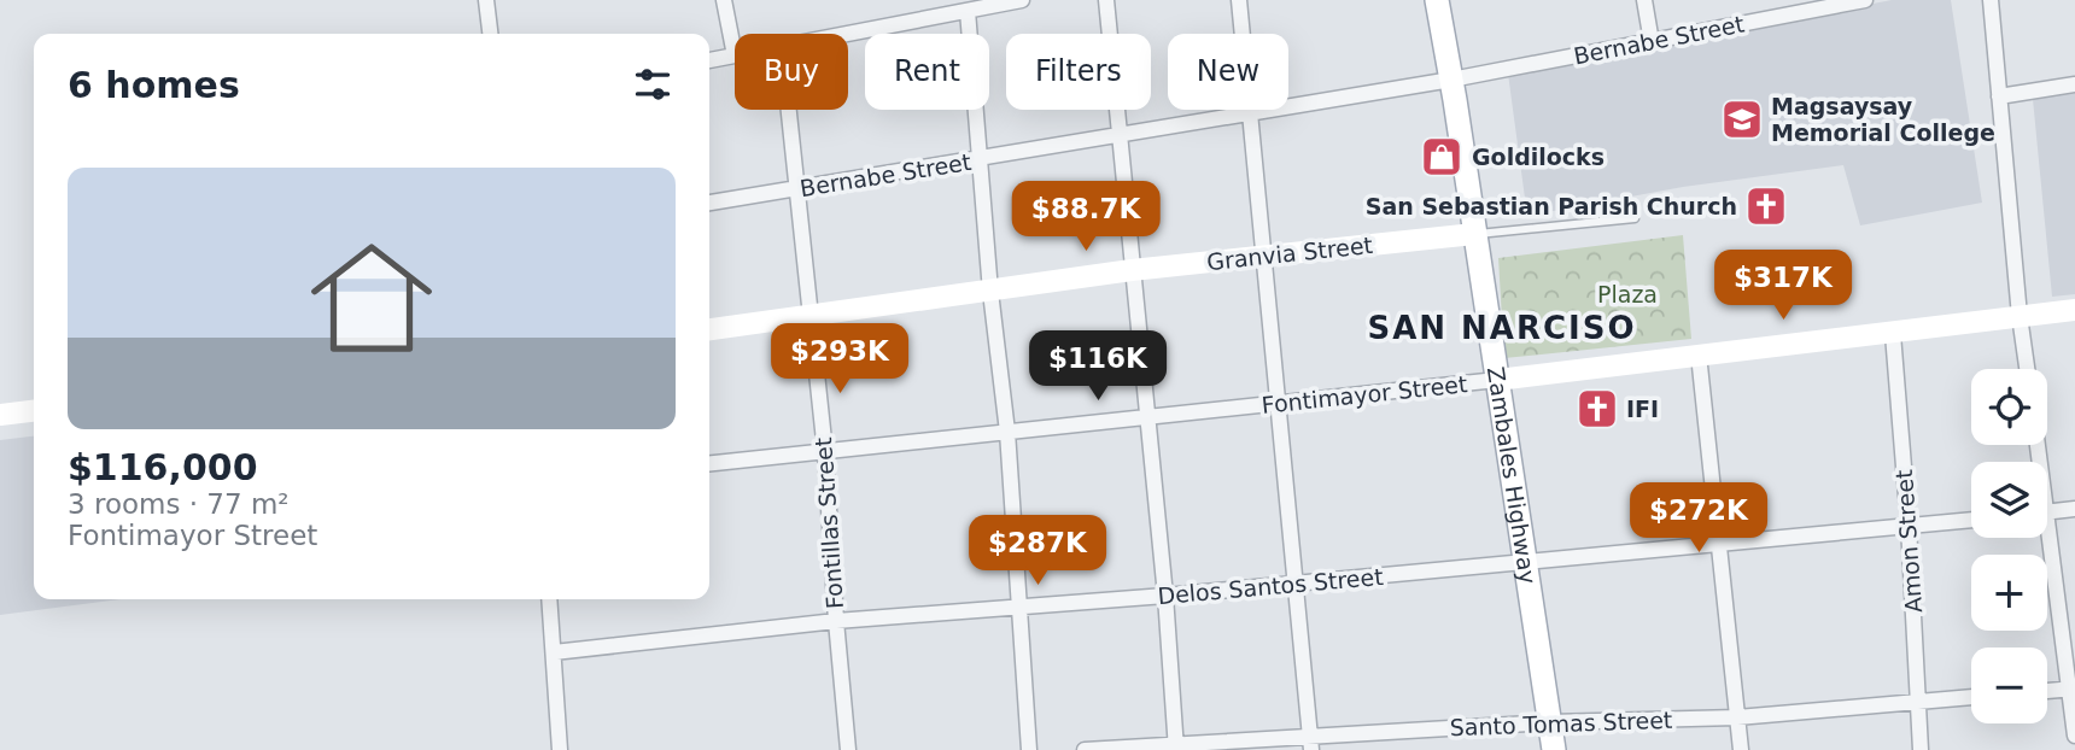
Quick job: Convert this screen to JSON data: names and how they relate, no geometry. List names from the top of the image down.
{
  "streets": {
    "main road": ["Zambales Highway"],
    "street": [
      "Bernabe Street",
      "Granvia Street",
      "Fontimayor Street",
      "Fontillas Street",
      "Amon Street",
      "Delos Santos Street",
      "Santo Tomas Street"
    ]
  },
  "crossings": [
    ["Bernabe Street", "Zambales Highway"],
    ["Bernabe Street", "Fontillas Street"],
    ["Granvia Street", "Zambales Highway"],
    ["Granvia Street", "Fontillas Street"],
    ["Fontimayor Street", "Zambales Highway"],
    ["Fontimayor Street", "Fontillas Street"],
    ["Fontimayor Street", "Amon Street"],
    ["Zambales Highway", "Delos Santos Street"],
    ["Zambales Highway", "Santo Tomas Street"],
    ["Fontillas Street", "Delos Santos Street"],
    ["Amon Street", "Delos Santos Street"],
    ["Amon Street", "Santo Tomas Street"]
  ],
  "districts": ["SAN NARCISO"],
  "parks": ["Plaza"],
  "places": {
    "school or university": ["Magsaysay Memorial College"],
    "shop": ["Goldilocks"],
    "church": ["San Sebastian Parish Church", "IFI"]
  },
  "page": {
    "chip": [
      "Buy",
      "Rent",
      "Filters",
      "New"
    ],
    "heading": "6 homes",
    "list": [
      {
        "name": "$116,000",
        "note": "3 rooms · 77 m² · Fontimayor Street"
      }
    ],
    "price": [
      "$88.7K",
      "$317K",
      "$293K",
      "$116K",
      "$272K",
      "$287K"
    ],
    "map_buttons": ["+", "−"]
  }
}
